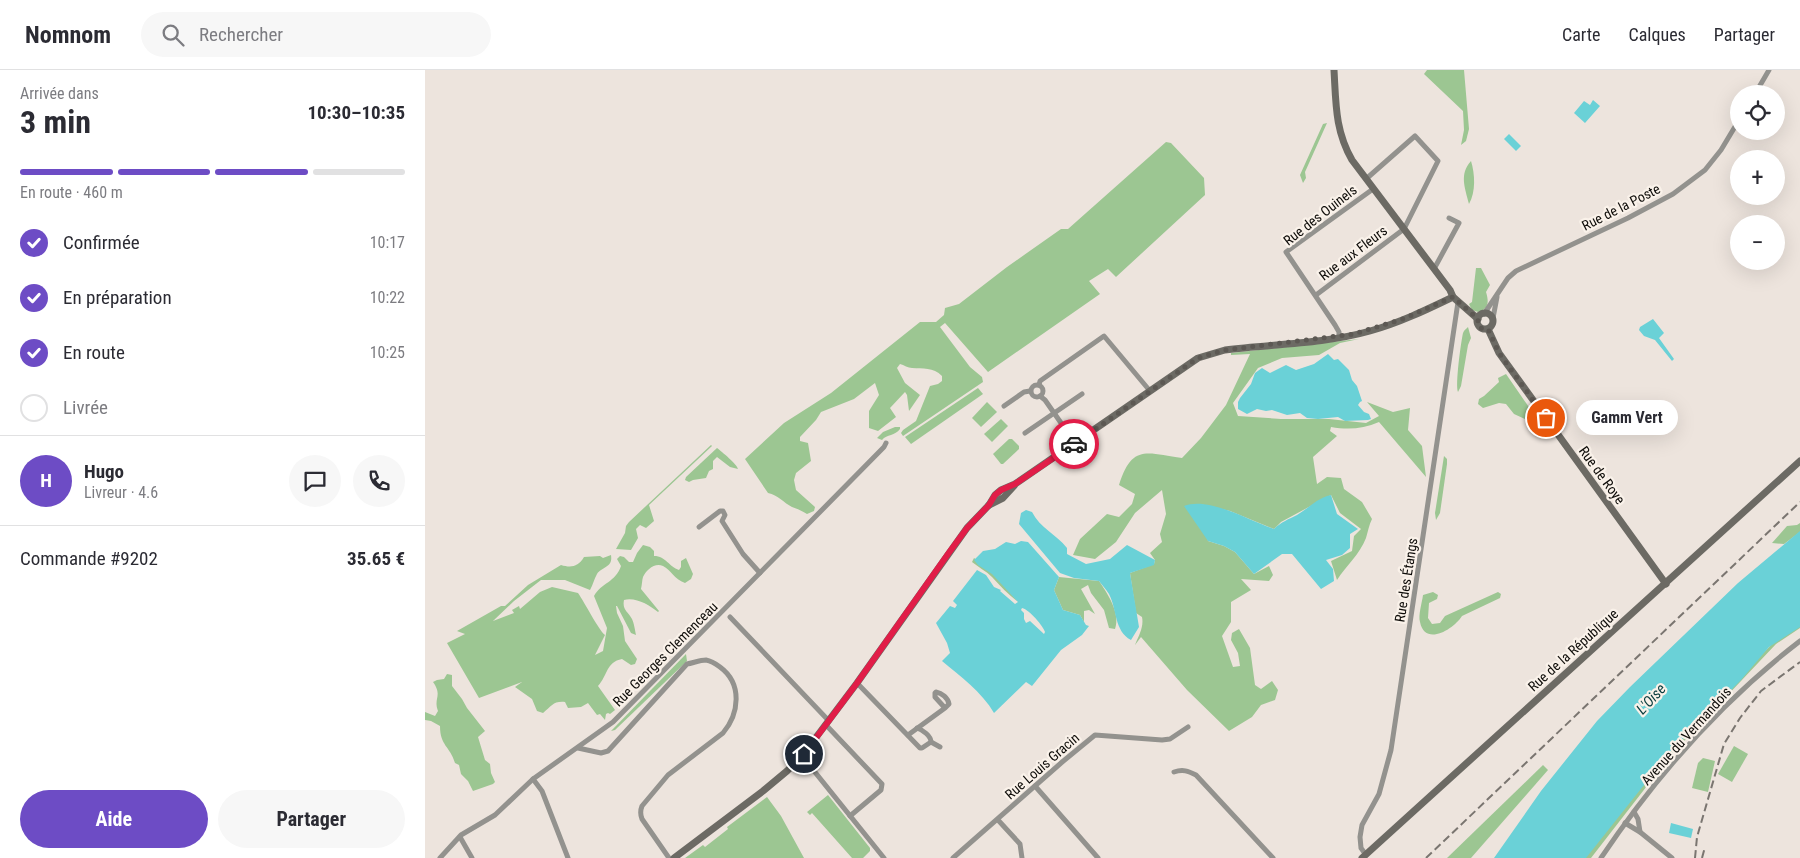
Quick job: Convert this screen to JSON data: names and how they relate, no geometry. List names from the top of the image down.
{
  "streets": {
    "main road": ["Rue de Roye", "Rue de la République"],
    "street": [
      "Rue de la Poste",
      "Rue des Ouinels",
      "Rue aux Fleurs",
      "Rue des Étangs",
      "Rue Georges Clemenceau",
      "Avenue du Vermandois",
      "Rue Louis Gracin"
    ]
  },
  "crossings": [
    ["Rue de la Poste", "Rue de Roye"],
    ["Rue des Ouinels", "Rue aux Fleurs"],
    ["Rue de Roye", "Rue de la République"],
    ["Rue des Étangs", "Rue de la République"]
  ],
  "water": ["L'Oise"],
  "places": ["Gamm Vert"],
  "page": {
    "header": "Nomnom",
    "search": "Rechercher",
    "nav": ["Carte", "Calques", "Partager"],
    "heading": ["3 min", "Arrivée dans", "10:30–10:35"],
    "panel": [
      "Hugo",
      "Livreur · 4.6",
      "Commande #9202",
      "35.65 €"
    ],
    "map_buttons": ["+", "−"],
    "bar": "En route · 460 m",
    "list": [
      ["Confirmée", "10:17"],
      ["En préparation", "10:22"],
      ["En route", "10:25"],
      "Livrée"
    ],
    "bubble": "Gamm Vert",
    "round": "H",
    "buttons": ["Aide", "Partager"]
  }
}
